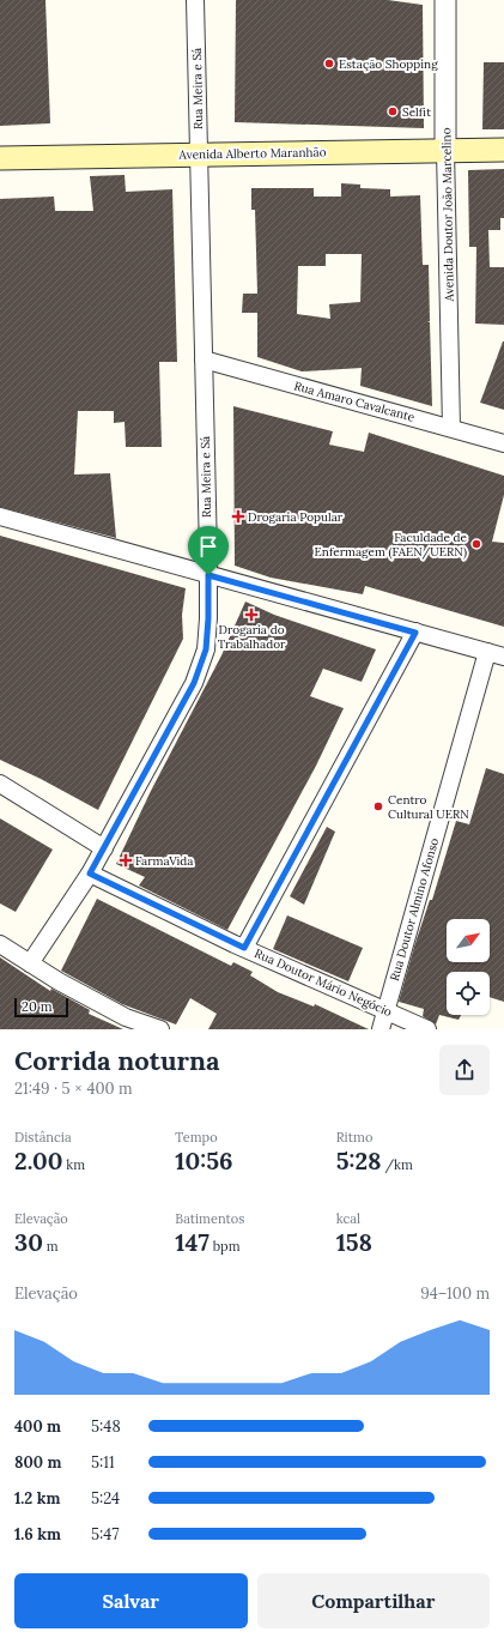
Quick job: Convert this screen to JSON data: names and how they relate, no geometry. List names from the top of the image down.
{
  "streets": {
    "main road": ["Avenida Alberto Maranhão"],
    "street": [
      "Rua Meira e Sá",
      "Avenida Doutor João Marcelino",
      "Rua Amaro Cavalcante",
      "Rua Doutor Almino Afonso",
      "Rua Doutor Mário Negócio"
    ]
  },
  "crossings": [
    ["Rua Meira e Sá", "Avenida Alberto Maranhão"],
    ["Rua Meira e Sá", "Rua Amaro Cavalcante"],
    ["Rua Meira e Sá", "Rua Doutor Mário Negócio"],
    ["Avenida Alberto Maranhão", "Avenida Doutor João Marcelino"],
    ["Avenida Doutor João Marcelino", "Rua Amaro Cavalcante"],
    ["Rua Doutor Almino Afonso", "Rua Doutor Mário Negócio"]
  ],
  "places": {
    "other": [
      "Estação Shopping",
      "Selfit",
      "Faculdade de Enfermagem (FAEN/UERN)",
      "Centro Cultural UERN"
    ],
    "health": ["Drogaria Popular", "Drogaria do Trabalhador", "FarmaVida"]
  },
  "scale_bar": "20 m",
  "north": "top right",
  "page": {
    "scale": "20 m",
    "heading": ["Corrida noturna", "21:49 · 5 × 400 m"],
    "stats": [
      ["Distância", "2.00 km"],
      ["Tempo", "10:56"],
      ["Ritmo", "5:28 /km"],
      ["Elevação", "30 m"],
      ["Batimentos", "147 bpm"],
      ["kcal", "158"]
    ],
    "chart": ["Elevação", "94–100 m"],
    "list": [
      {
        "name": "400 m",
        "note": "5:48"
      },
      {
        "name": "800 m",
        "note": "5:11"
      },
      {
        "name": "1.2 km",
        "note": "5:24"
      },
      {
        "name": "1.6 km",
        "note": "5:47"
      }
    ],
    "buttons": ["Salvar", "Compartilhar"]
  }
}
